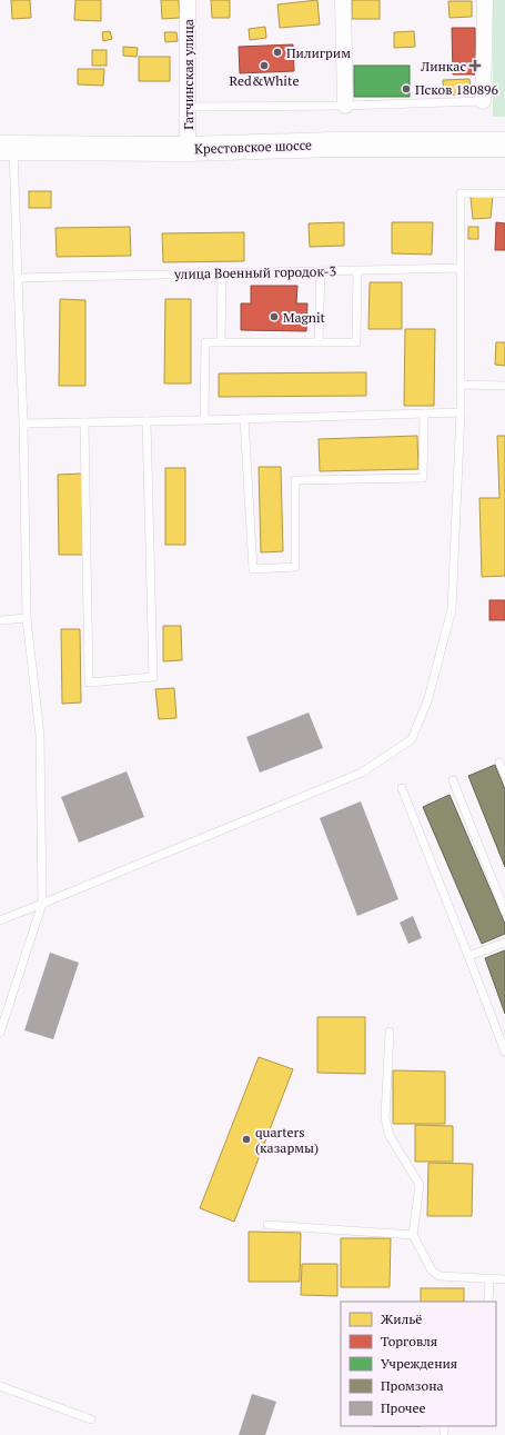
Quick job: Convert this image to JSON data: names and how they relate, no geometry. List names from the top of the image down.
{
  "streets": {
    "main road": ["Крестовское шоссе"],
    "street": ["Гатчинская улица"],
    "lane": ["улица Военный городок-3"]
  },
  "crossings": [
    ["Гатчинская улица", "Крестовское шоссе"]
  ],
  "places": {
    "other": [
      "Пилигрим",
      "Red&White",
      "Псков 180896",
      "Magnit",
      "quarters (казармы)"
    ],
    "health": ["Линкас"]
  },
  "legend": [
    "Жильё",
    "Торговля",
    "Учреждения",
    "Промзона",
    "Прочее"
  ]
}
